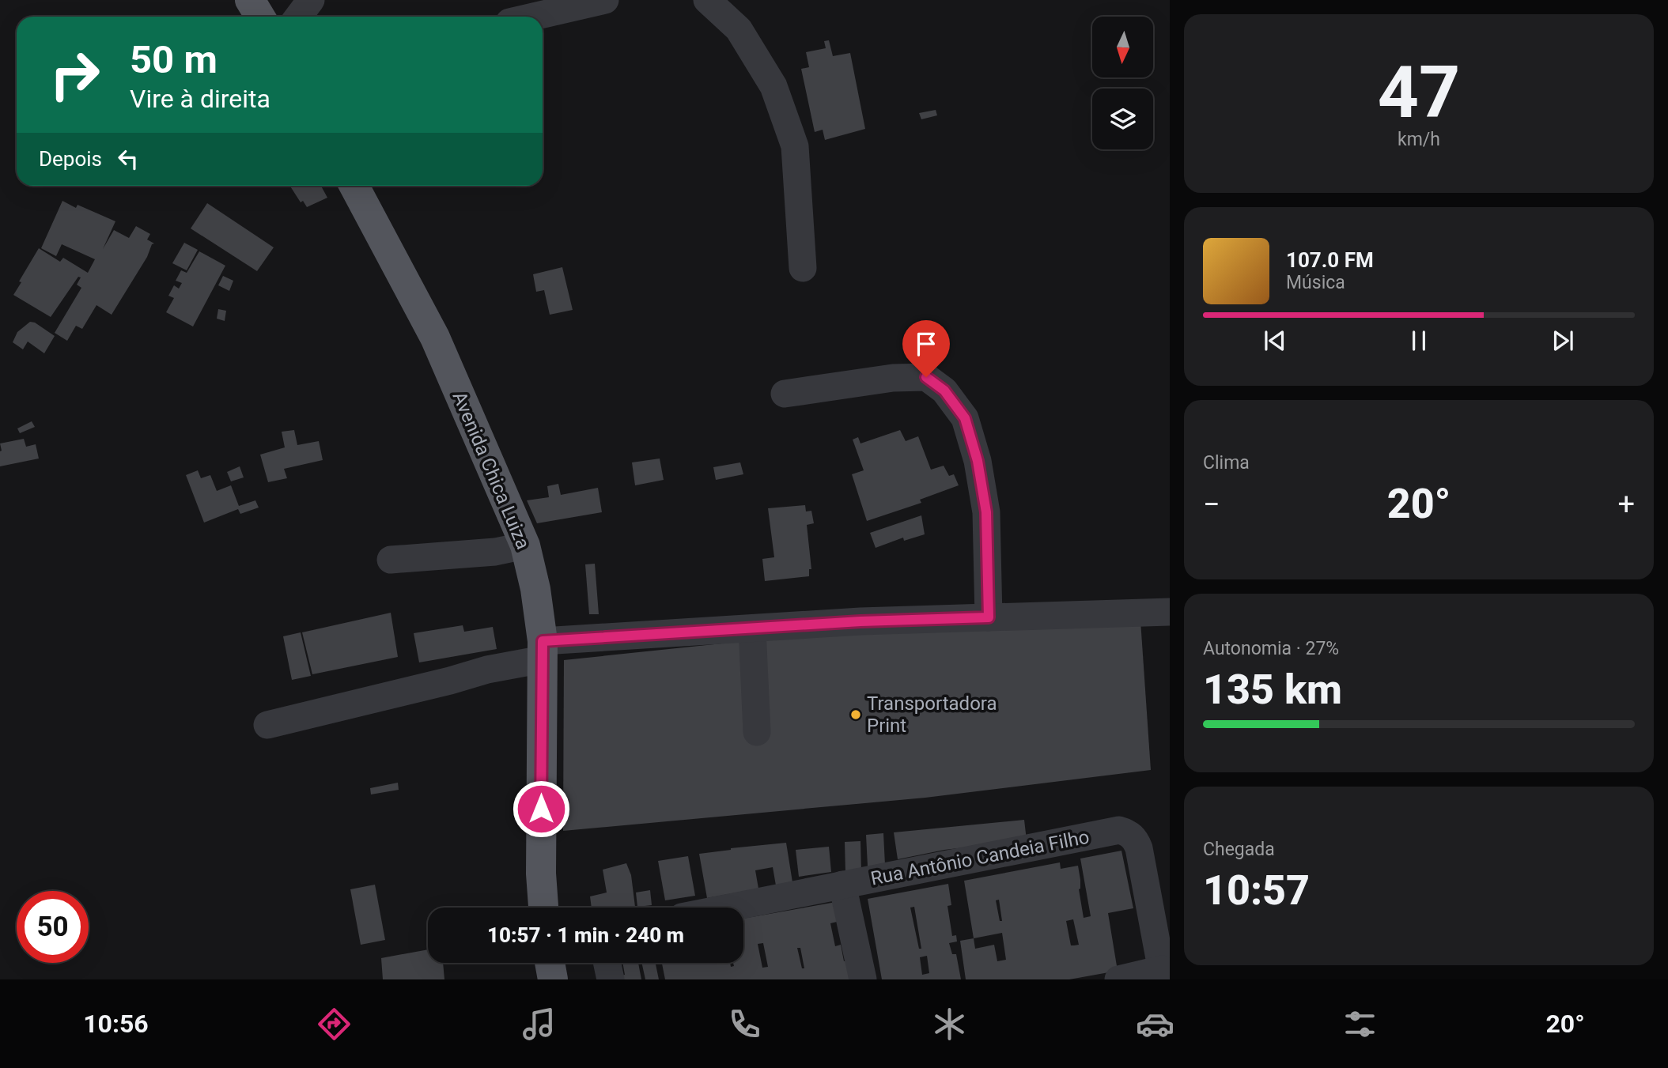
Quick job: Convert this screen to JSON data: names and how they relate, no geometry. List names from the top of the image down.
{
  "streets": {
    "main road": ["Avenida Chica Luiza"],
    "street": ["Rua Antônio Candeia Filho"]
  },
  "places": ["Transportadora Print"],
  "north": "bottom",
  "page": {
    "tile": [
      ["47", "km/h"],
      "Clima",
      ["Autonomia · 27%", "135 km"],
      ["Chegada", "10:57"]
    ],
    "turn": ["50 m", "Vire à direita"],
    "then": "Depois",
    "song": ["107.0 FM", "Música"],
    "heat": ["−", "20°", "+"],
    "limit": "50",
    "trip": "10:57 · 1 min · 240 m",
    "tabs": ["10:56", "20°"]
  }
}
